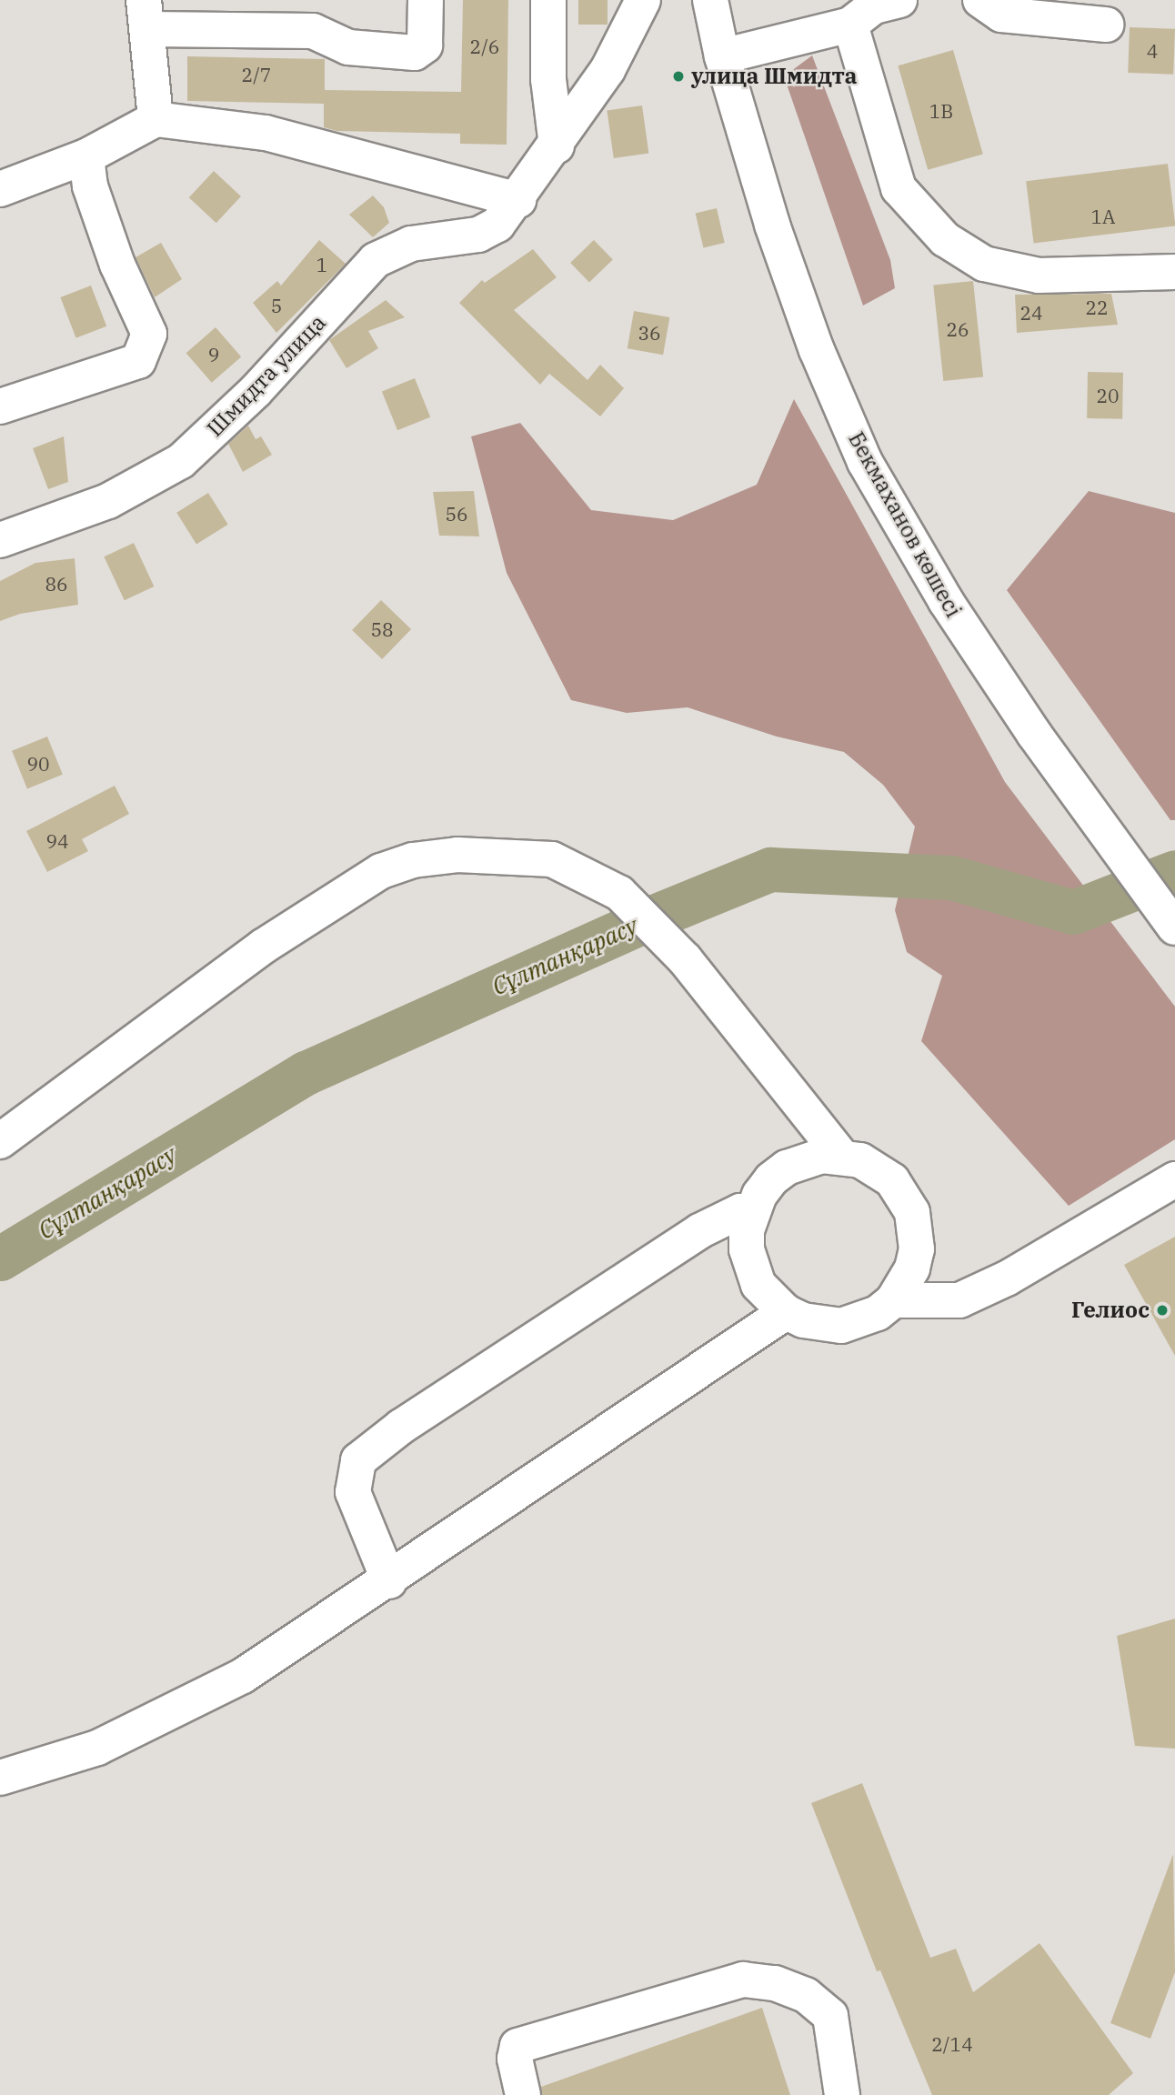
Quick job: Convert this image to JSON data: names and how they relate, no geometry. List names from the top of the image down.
{
  "streets": {
    "street": ["Шмидта улица", "Бекмаханов көшесі"]
  },
  "water": ["Сұлтанқарасу"],
  "places": ["улица Шмидта", "Гелиос"],
  "house_numbers": [
    "2/6",
    "4",
    "2/7",
    "1В",
    "1А",
    "1",
    "5",
    "22",
    "24",
    "26",
    "36",
    "9",
    "20",
    "56",
    "86",
    "58",
    "90",
    "94",
    "2/14"
  ]
}
